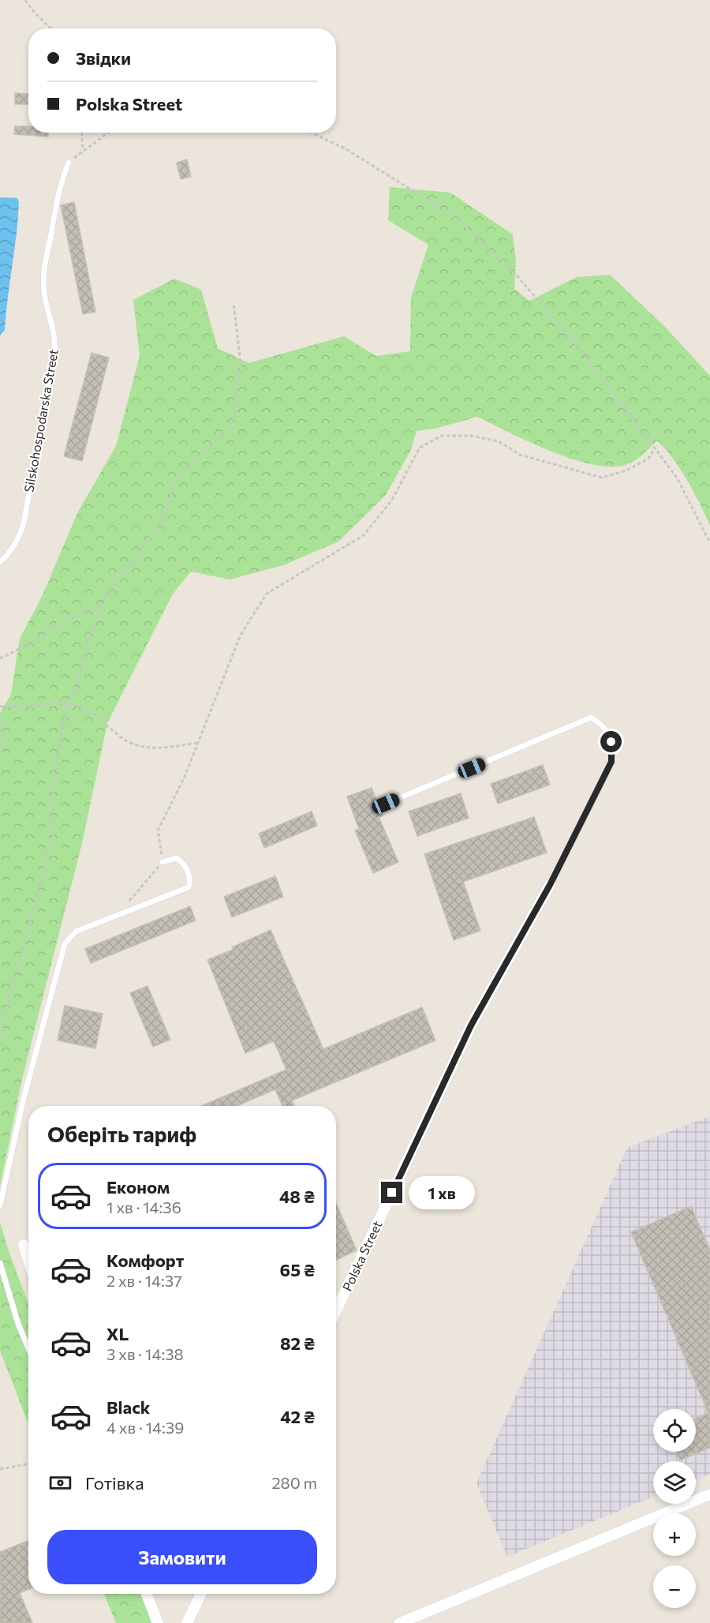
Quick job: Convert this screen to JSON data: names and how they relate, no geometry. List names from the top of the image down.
{
  "streets": {
    "street": ["Polska Street"],
    "lane": ["Silskohospodarska Street"]
  },
  "page": {
    "banner": ["Звідки", "Polska Street"],
    "heading": "Оберіть тариф",
    "list": [
      {
        "name": "Економ",
        "note": "1 хв · 14:36",
        "value": "48 ₴"
      },
      {
        "name": "Комфорт",
        "note": "2 хв · 14:37",
        "value": "65 ₴"
      },
      {
        "name": "XL",
        "note": "3 хв · 14:38",
        "value": "82 ₴"
      },
      {
        "name": "Black",
        "note": "4 хв · 14:39",
        "value": "42 ₴"
      }
    ],
    "bubble": "1 хв",
    "map_buttons": ["+", "−"],
    "pay": ["Готівка", "280 m"],
    "buttons": "Замовити"
  }
}
